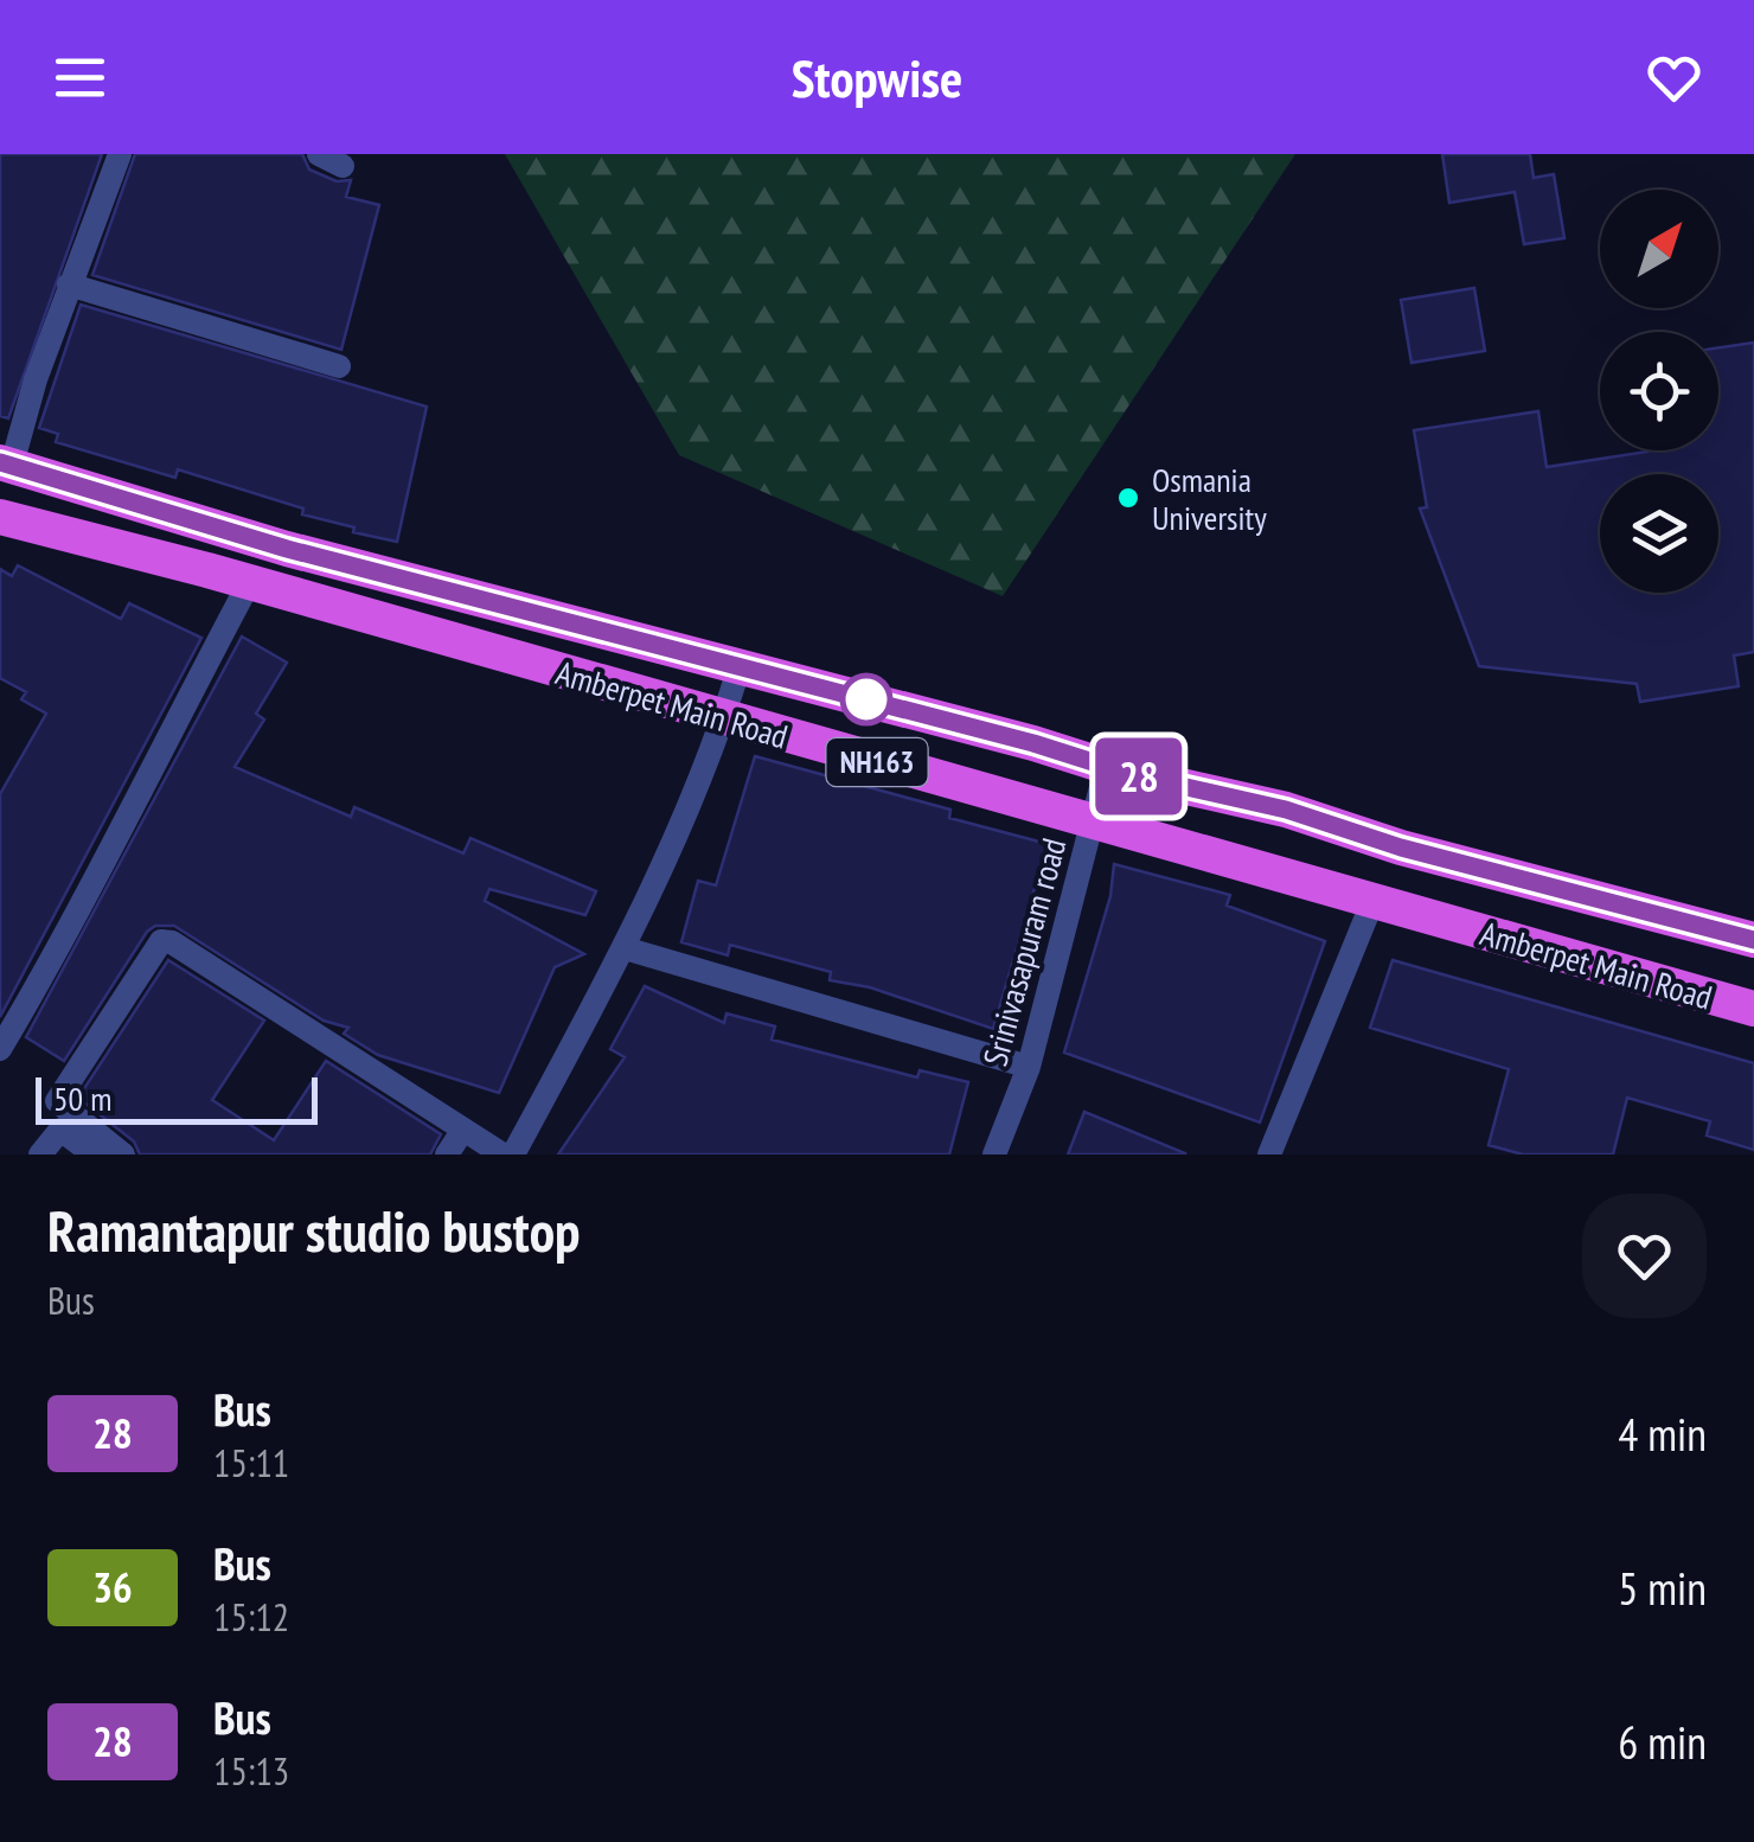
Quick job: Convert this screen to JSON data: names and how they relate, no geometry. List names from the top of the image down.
{
  "streets": {
    "highway": ["Amberpet Main Road", "NH163"],
    "street": ["Srinivasapuram road"]
  },
  "crossings": [
    ["Amberpet Main Road", "Srinivasapuram road"],
    ["NH163", "Srinivasapuram road"]
  ],
  "places": ["Osmania University"],
  "lines": ["bus line 28"],
  "scale_bar": "50 m",
  "north": "top right",
  "page": {
    "header": "Stopwise",
    "on_map": "28",
    "scale": "50 m",
    "heading": ["Ramantapur studio bustop", "Bus"],
    "list": [
      {
        "mark": "28",
        "name": "Bus",
        "note": "15:11",
        "value": "4 min"
      },
      {
        "mark": "36",
        "name": "Bus",
        "note": "15:12",
        "value": "5 min"
      },
      {
        "mark": "28",
        "name": "Bus",
        "note": "15:13",
        "value": "6 min"
      }
    ]
  }
}
